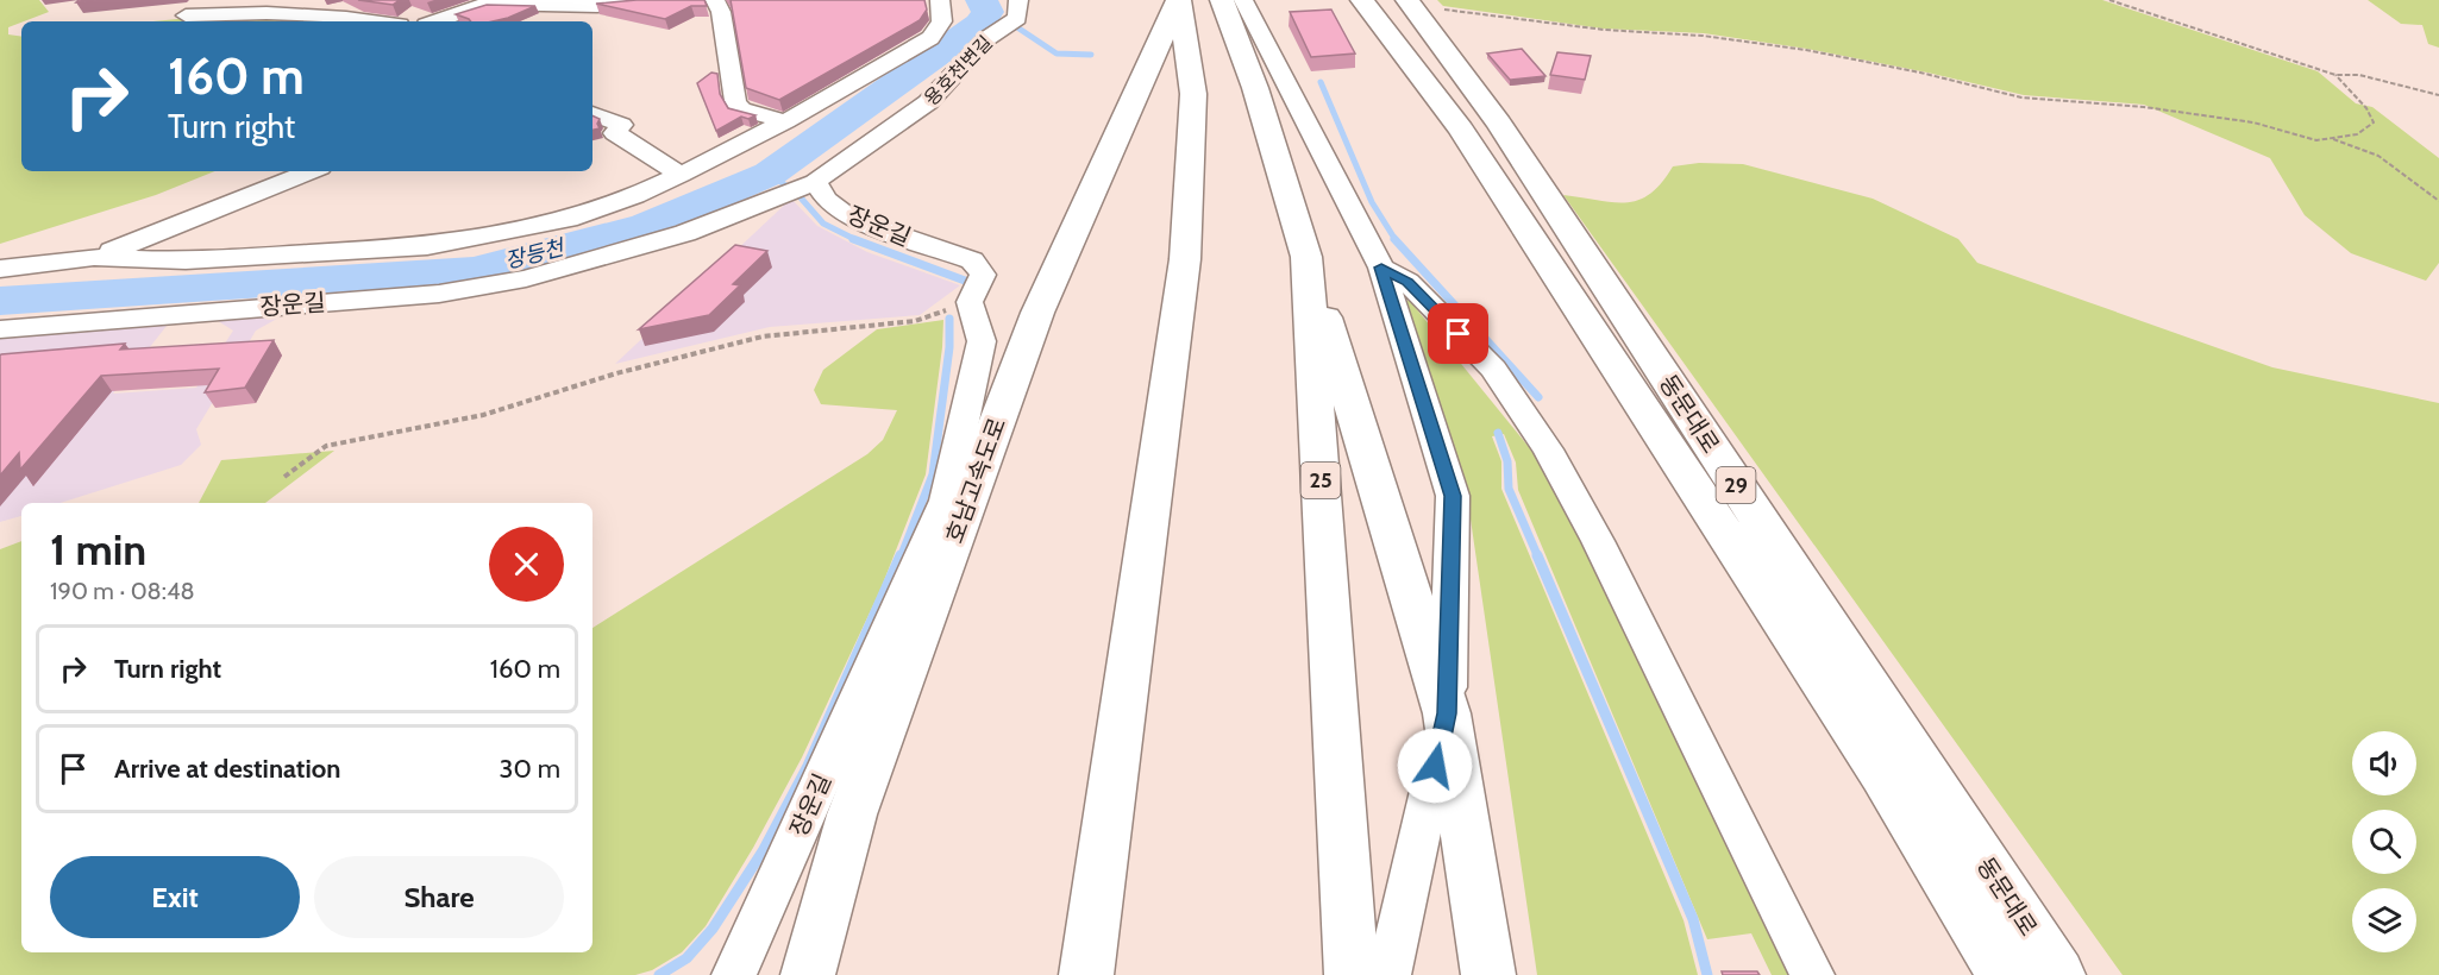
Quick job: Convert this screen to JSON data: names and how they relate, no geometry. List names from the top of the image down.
{
  "streets": {
    "main road": [
      "동문대로",
      "호남고속도로",
      "25",
      "29"
    ],
    "street": ["용호천변길", "장운길"]
  },
  "crossings": [
    ["용호천변길", "장운길"]
  ],
  "water": ["장등천"],
  "page": {
    "turn": ["160 m", "Turn right"],
    "heading": ["1 min", "190 m · 08:48"],
    "list": [
      {
        "name": "Turn right",
        "value": "160 m"
      },
      {
        "name": "Arrive at destination",
        "value": "30 m"
      }
    ],
    "buttons": ["Exit", "Share"]
  }
}
